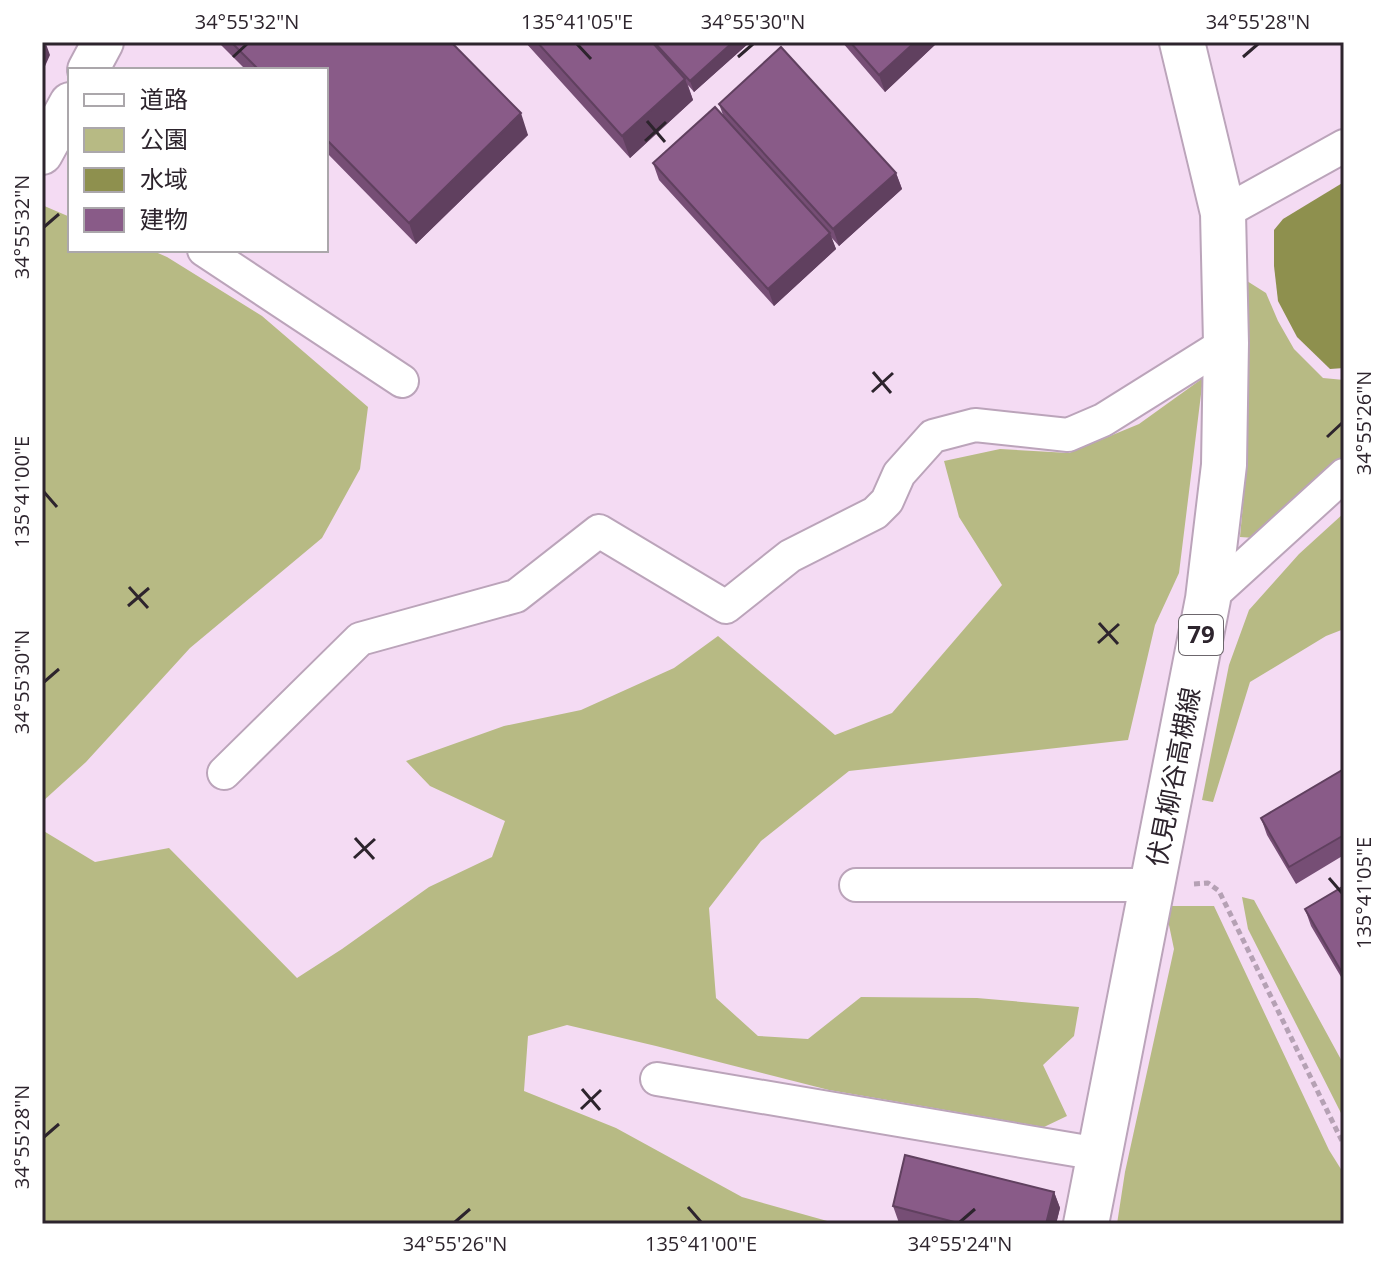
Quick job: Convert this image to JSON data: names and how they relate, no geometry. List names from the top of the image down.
{
  "streets": {
    "main road": ["79", "伏見柳谷高槻線"]
  },
  "legend": [
    "道路",
    "公園",
    "水域",
    "建物"
  ],
  "coordinates": [
    "34°55'32\"N",
    "135°41'05\"E",
    "34°55'30\"N",
    "34°55'28\"N",
    "34°55'26\"N",
    "135°41'00\"E",
    "34°55'24\"N"
  ]
}
